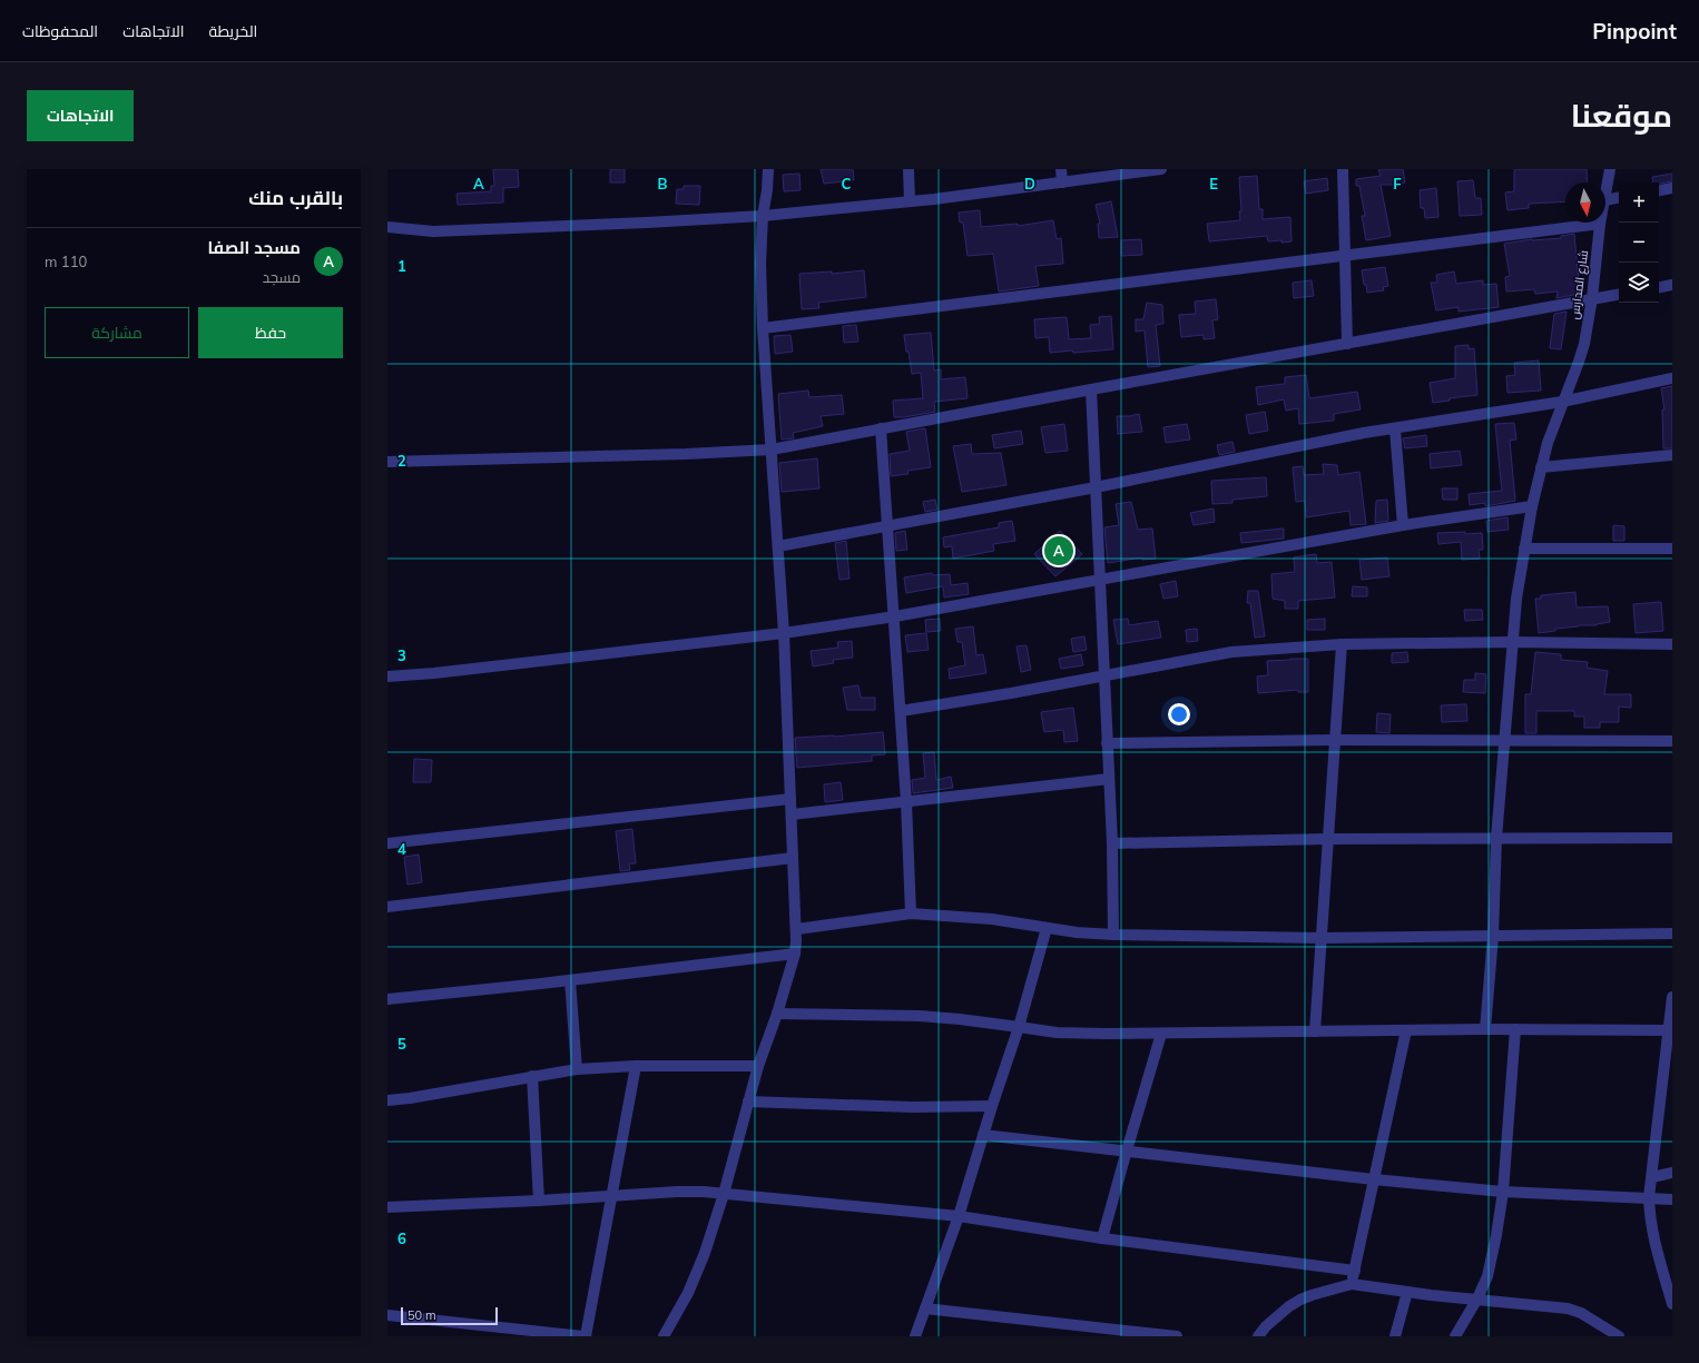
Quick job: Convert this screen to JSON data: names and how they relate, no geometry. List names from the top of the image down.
{
  "streets": {
    "street": ["شارع المدارس"]
  },
  "scale_bar": "50 m",
  "north": "bottom",
  "page": {
    "header": "Pinpoint",
    "nav": ["الخريطة", "الاتجاهات", "المحفوظات"],
    "title": "موقعنا",
    "buttons": [
      "الاتجاهات",
      ["حفظ", "مشاركة"]
    ],
    "heading": "بالقرب منك",
    "map_buttons": ["+", "−"],
    "list": [
      {
        "mark": "A",
        "name": "مسجد الصفا",
        "note": "مسجد",
        "value": "110 m"
      }
    ],
    "pins": "A",
    "scale": "50 m"
  },
  "grid": {
    "columns": [
      "A",
      "B",
      "C",
      "D",
      "E",
      "F"
    ],
    "rows": [
      "1",
      "2",
      "3",
      "4",
      "5",
      "6"
    ]
  }
}
